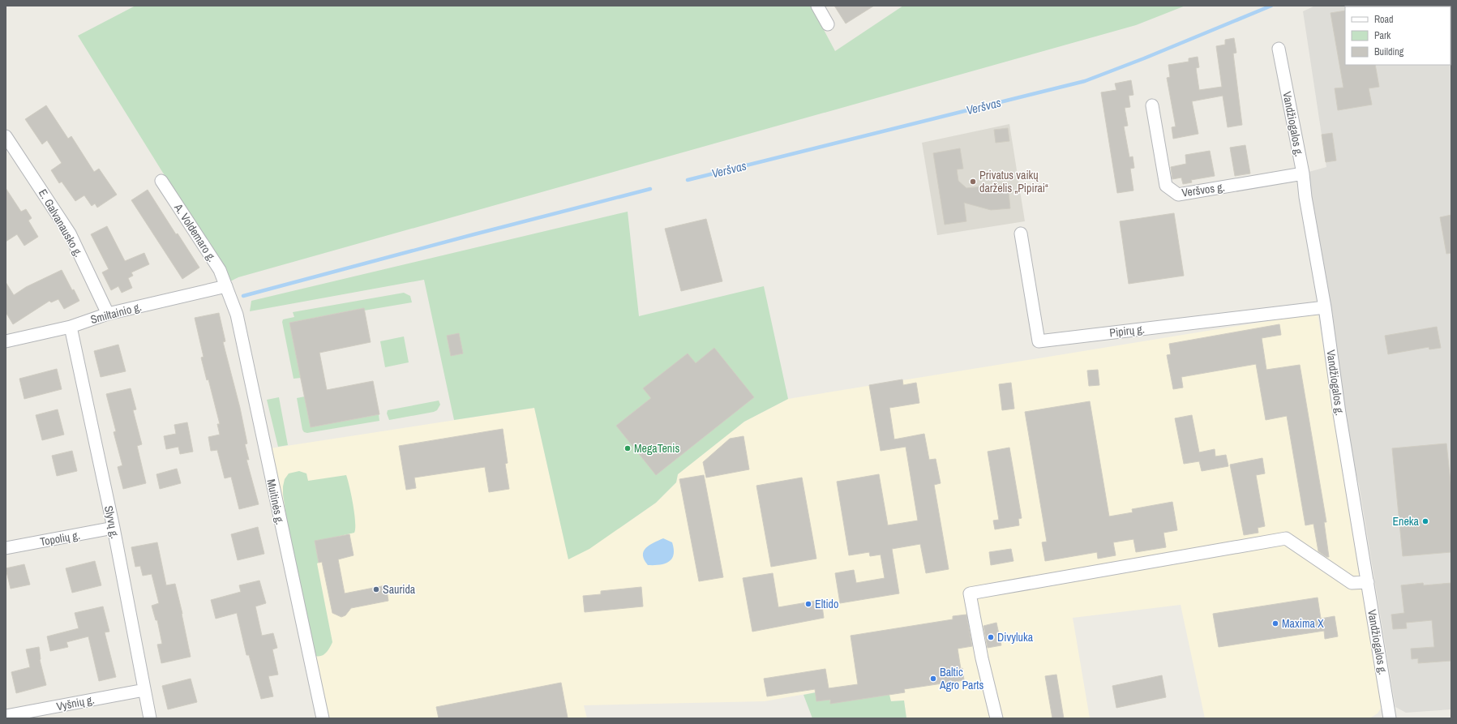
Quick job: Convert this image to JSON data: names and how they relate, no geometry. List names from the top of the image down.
{
  "streets": {
    "street": [
      "Vandžiogalos g.",
      "Veršvos g.",
      "E. Galvanausko g.",
      "A. Voldemaro g.",
      "Smiltainio g.",
      "Pipirų g.",
      "Muitinės g.",
      "Slyvų g.",
      "Topolių g.",
      "Vyšnių g."
    ]
  },
  "crossings": [
    ["Vandžiogalos g.", "Veršvos g."],
    ["Vandžiogalos g.", "Pipirų g."],
    ["E. Galvanausko g.", "Smiltainio g."],
    ["A. Voldemaro g.", "Smiltainio g."],
    ["A. Voldemaro g.", "Muitinės g."],
    ["Smiltainio g.", "Muitinės g."],
    ["Smiltainio g.", "Slyvų g."],
    ["Slyvų g.", "Topolių g."],
    ["Slyvų g.", "Vyšnių g."]
  ],
  "water": ["Veršvas"],
  "places": [
    "Privatus vaikų darželis „Pipirai“",
    "MegaTenis",
    "Eneka",
    "Saurida",
    "Eltido",
    "Maxima X",
    "Divyluka",
    "Baltic Agro Parts"
  ],
  "legend": ["Road", "Park", "Building"]
}
